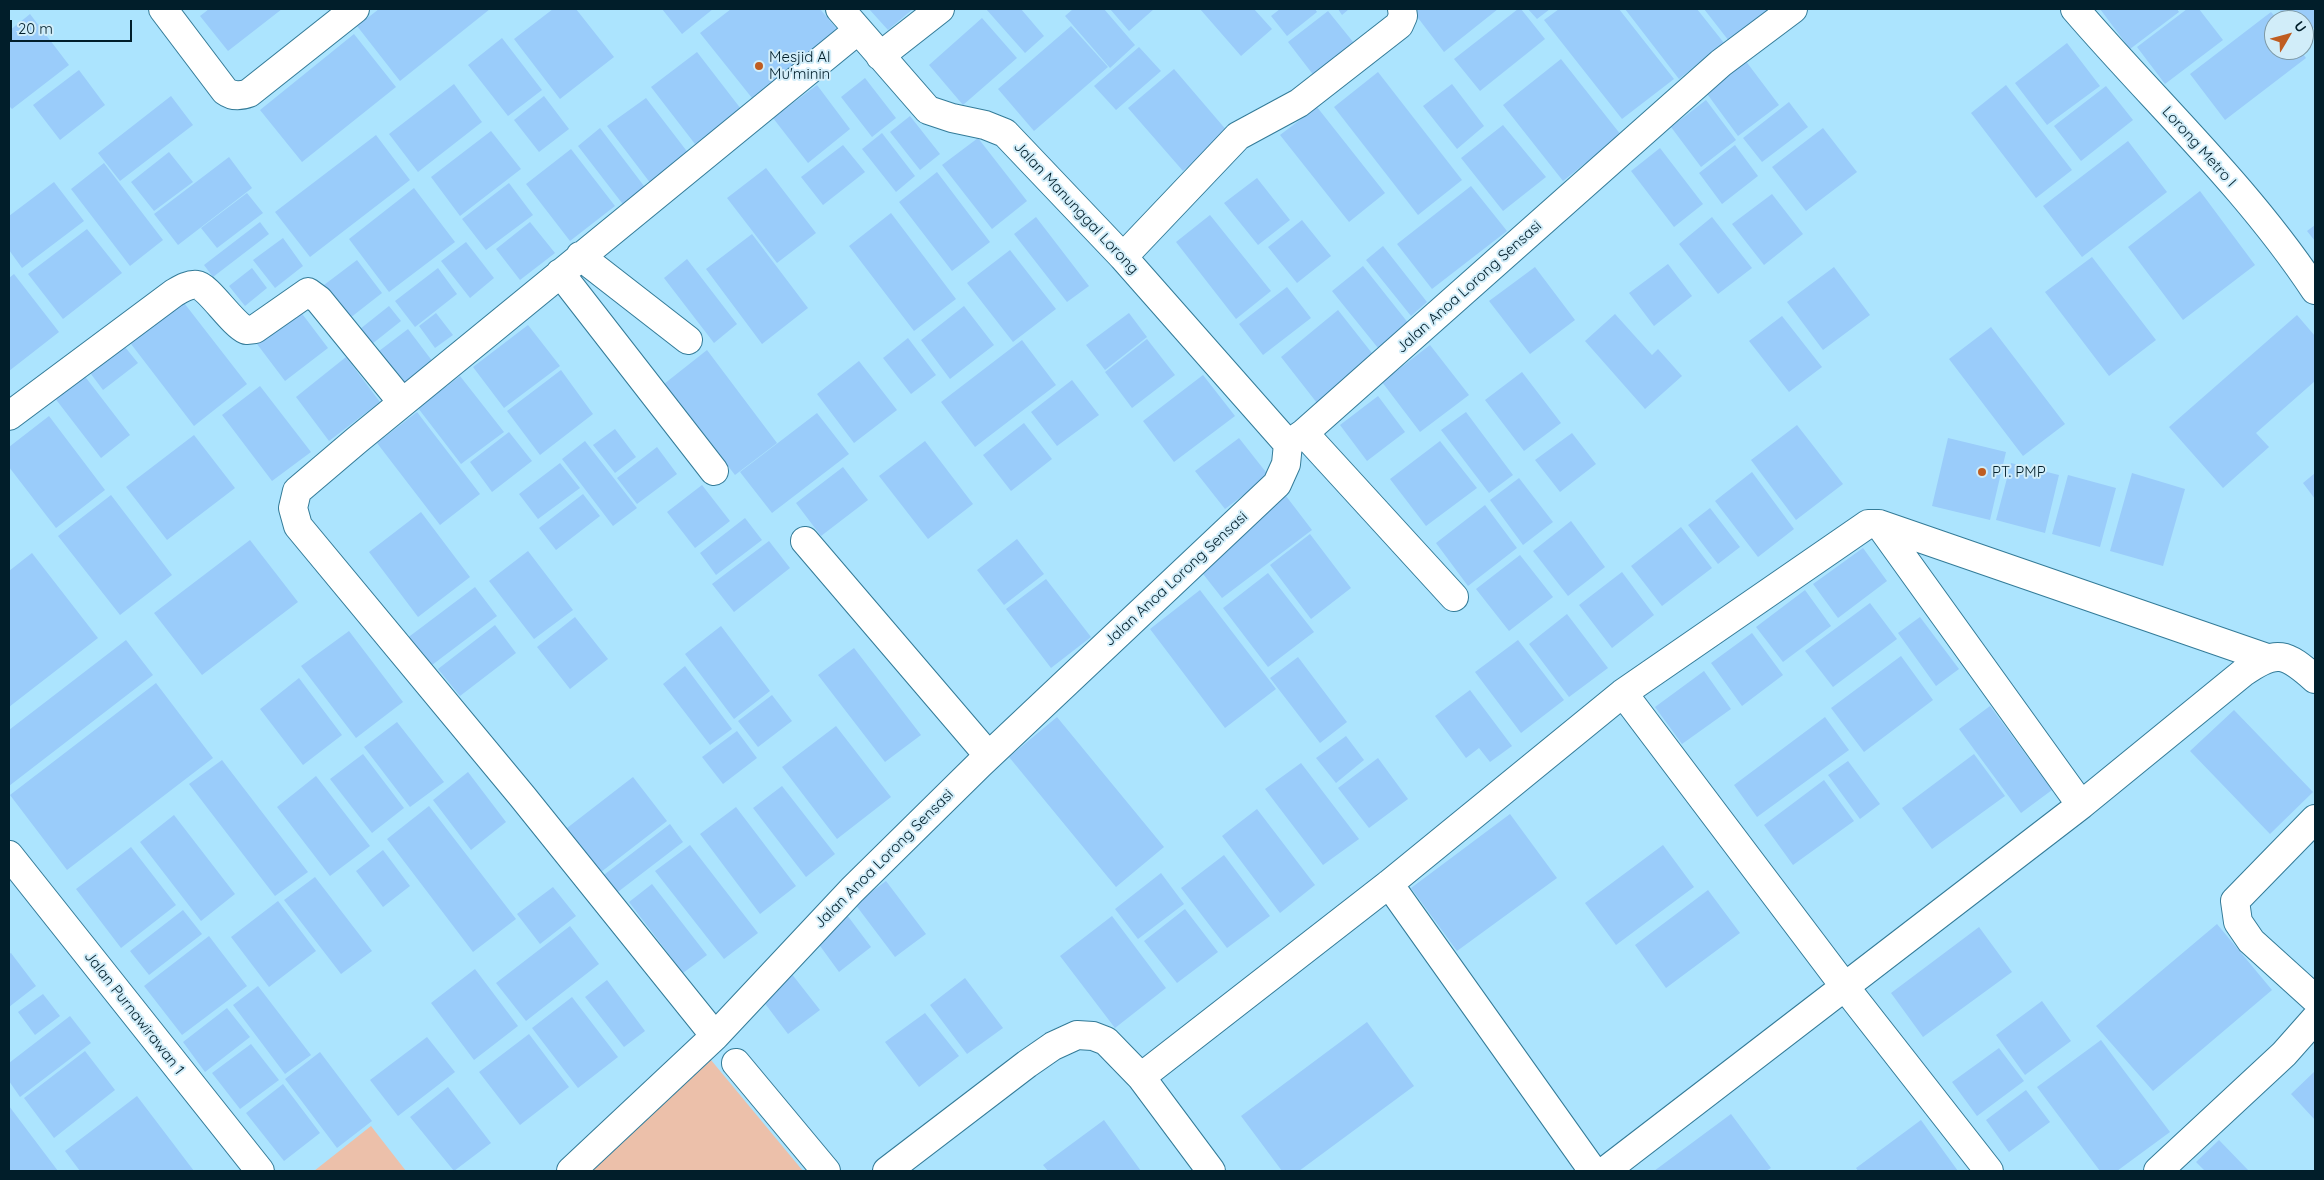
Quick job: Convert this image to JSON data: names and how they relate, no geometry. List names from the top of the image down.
{
  "streets": {
    "street": [
      "Lorong Metro I",
      "Jalan Manunggal Lorong",
      "Jalan Anoa Lorong Sensasi",
      "Jalan Purnawirawan 1"
    ]
  },
  "crossings": [
    ["Jalan Manunggal Lorong", "Jalan Anoa Lorong Sensasi"]
  ],
  "places": ["Mesjid Al Mu'minin", "PT. PMP"],
  "scale_bar": "20 m",
  "north": "top right"
}
